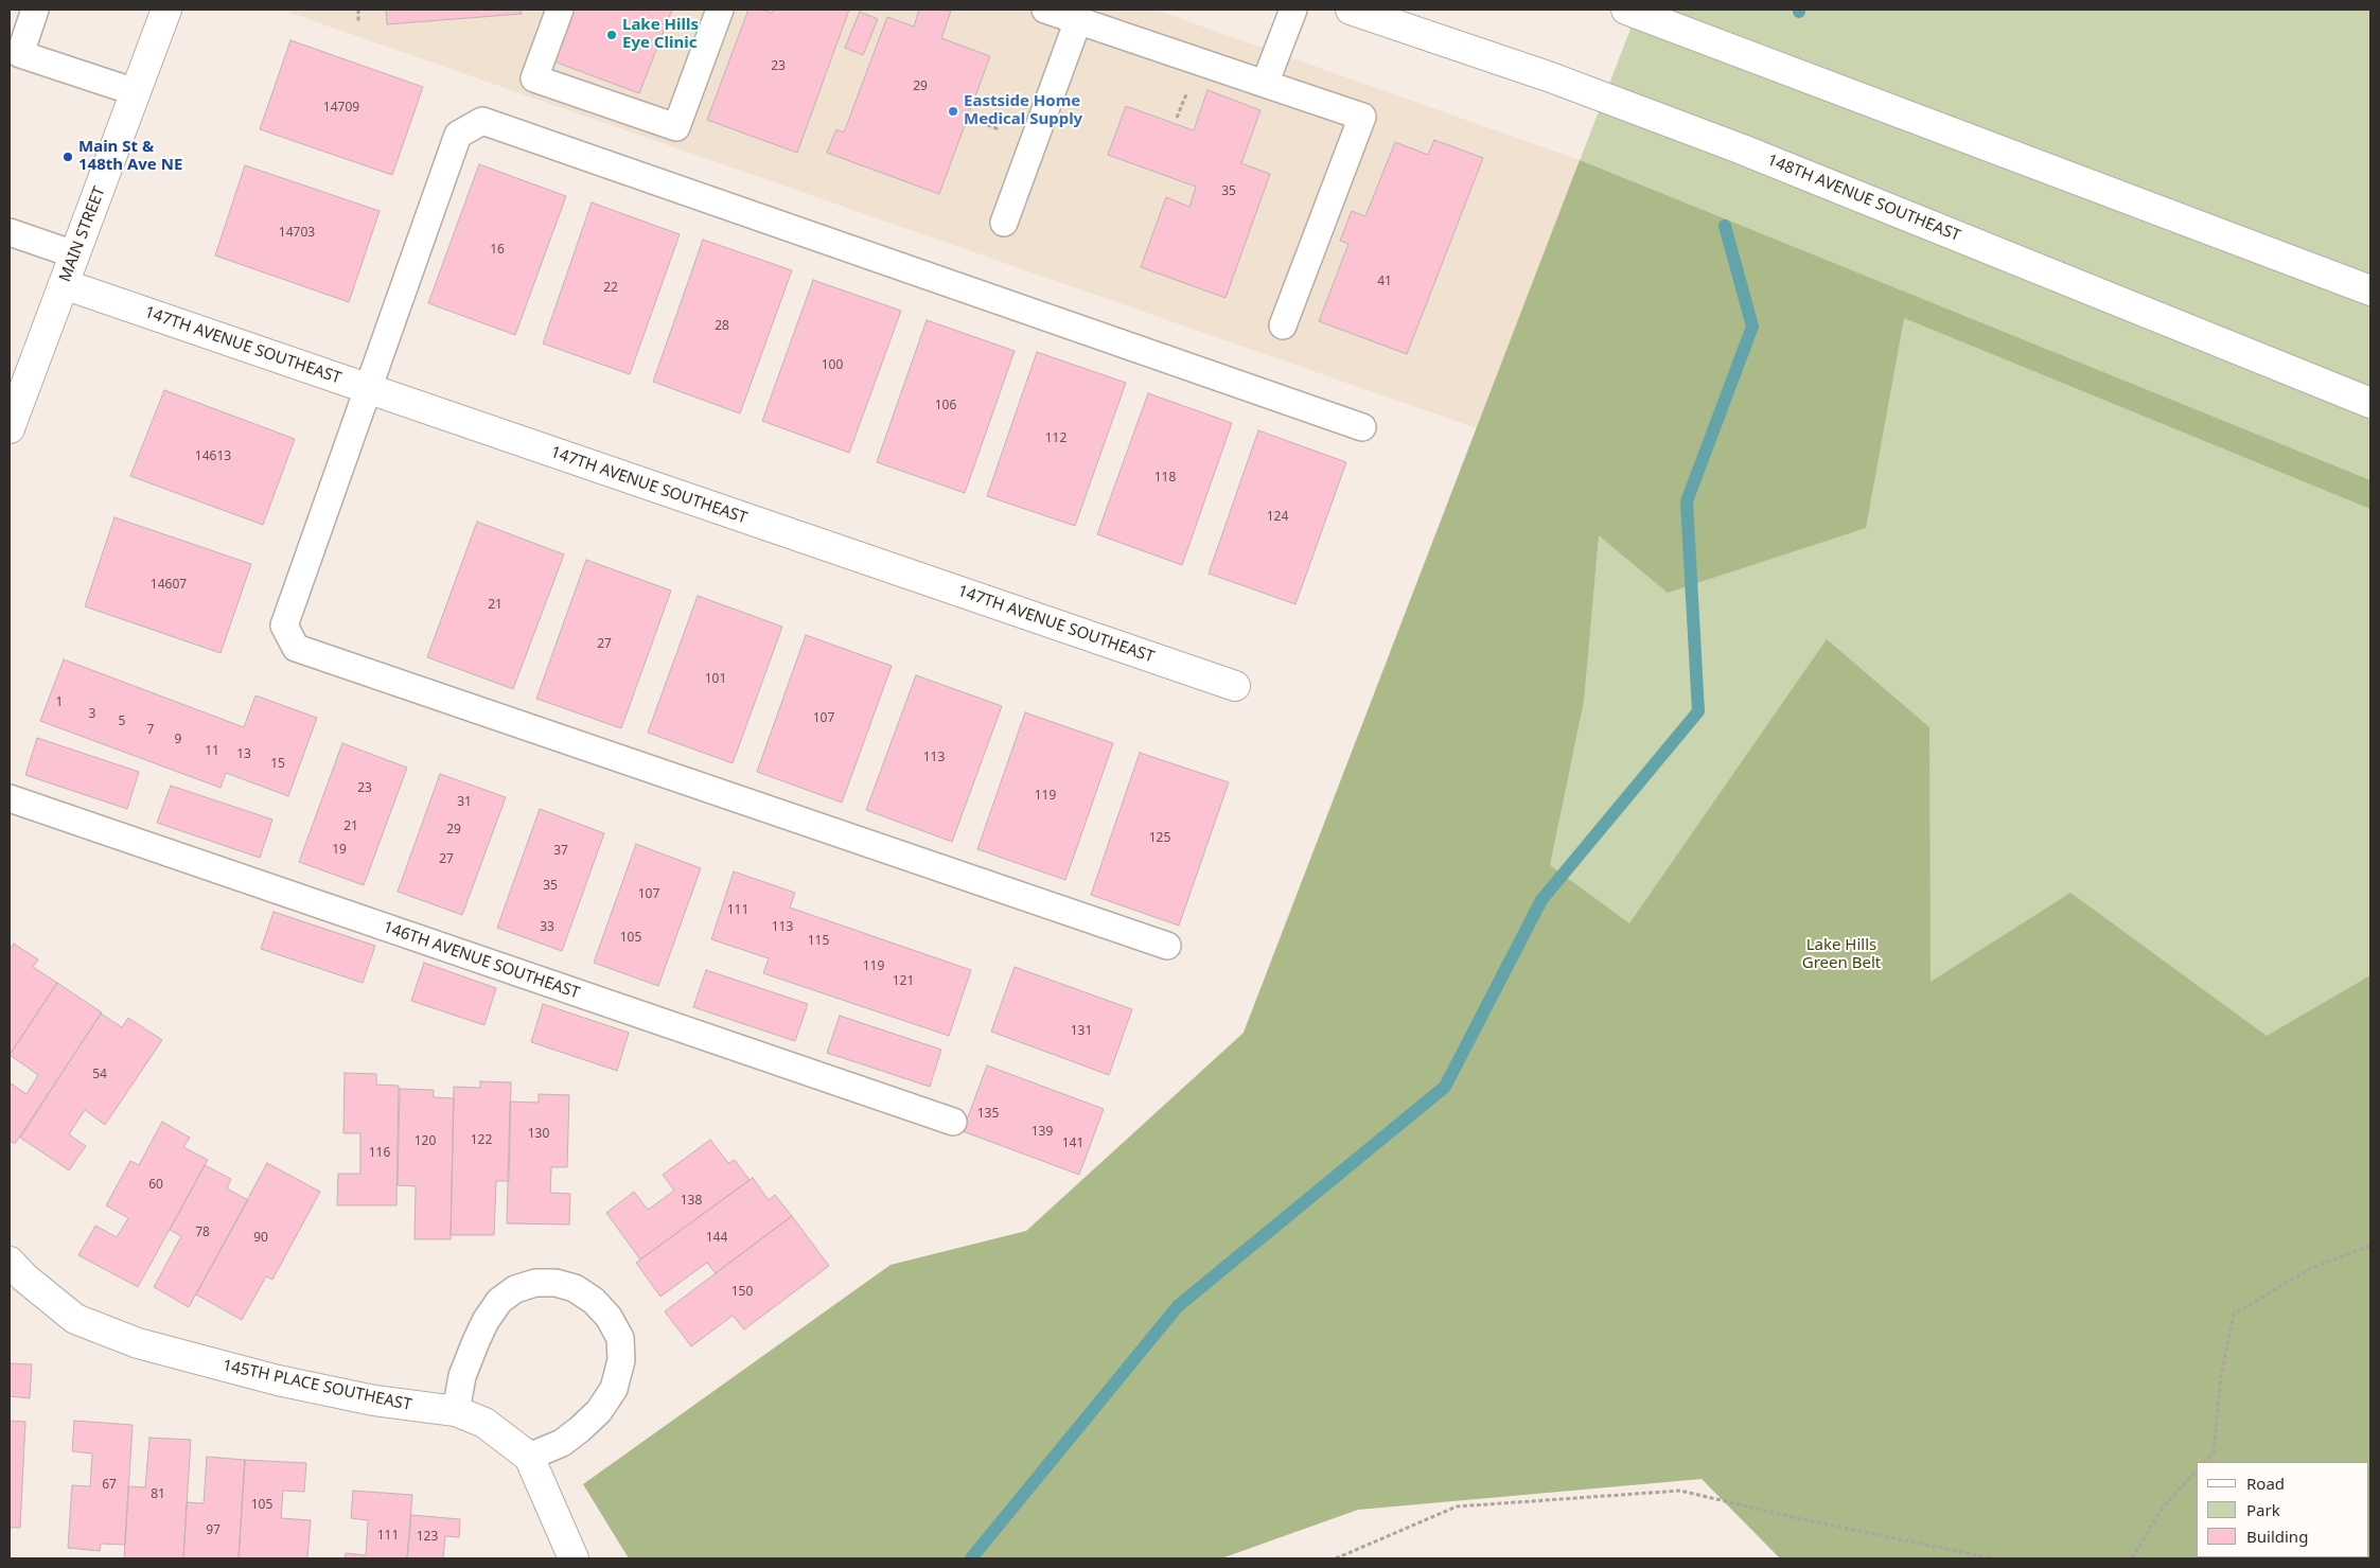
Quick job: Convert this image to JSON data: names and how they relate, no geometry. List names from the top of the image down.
{
  "streets": {
    "street": [
      "148TH AVENUE SOUTHEAST",
      "MAIN STREET",
      "147TH AVENUE SOUTHEAST",
      "145TH PLACE SOUTHEAST"
    ],
    "lane": ["146TH AVENUE SOUTHEAST"]
  },
  "crossings": [
    ["MAIN STREET", "147TH AVENUE SOUTHEAST"]
  ],
  "parks": ["Lake Hills Green Belt"],
  "places": ["Lake Hills Eye Clinic", "Eastside Home Medical Supply", "Main St & 148th Ave NE"],
  "house_numbers": [
    "23",
    "29",
    "14709",
    "35",
    "14703",
    "16",
    "41",
    "22",
    "28",
    "100",
    "106",
    "112",
    "14613",
    "118",
    "124",
    "14607",
    "21",
    "27",
    "101",
    "1",
    "3",
    "107",
    "5",
    "7",
    "9",
    "11",
    "13",
    "113",
    "15",
    "23",
    "119",
    "31",
    "21",
    "29",
    "125",
    "19",
    "37",
    "27",
    "35",
    "107",
    "111",
    "33",
    "113",
    "105",
    "115",
    "119",
    "121",
    "131",
    "54",
    "135",
    "139",
    "130",
    "122",
    "120",
    "141",
    "116",
    "60",
    "138",
    "78",
    "90",
    "144",
    "150",
    "67",
    "81",
    "105",
    "97",
    "111",
    "123"
  ],
  "legend": ["Road", "Park", "Building"]
}
